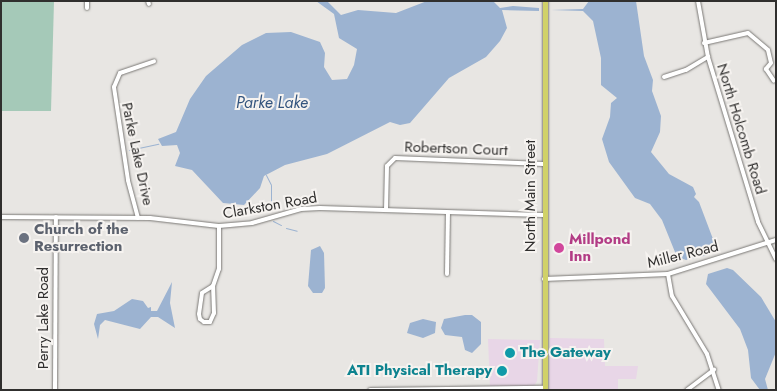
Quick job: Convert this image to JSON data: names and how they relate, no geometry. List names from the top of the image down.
{
  "streets": {
    "main road": ["North Main Street"],
    "street": [
      "North Holcomb Road",
      "Robertson Court",
      "Parke Lake Drive",
      "Clarkston Road",
      "Miller Road",
      "Perry Lake Road"
    ]
  },
  "crossings": [
    ["North Holcomb Road", "Miller Road"],
    ["Robertson Court", "North Main Street"],
    ["Robertson Court", "Clarkston Road"],
    ["Parke Lake Drive", "Clarkston Road"],
    ["North Main Street", "Clarkston Road"],
    ["North Main Street", "Miller Road"],
    ["Clarkston Road", "Perry Lake Road"]
  ],
  "water": ["Parke Lake"],
  "places": [
    "Church of the Resurrection",
    "Millpond Inn",
    "The Gateway",
    "ATI Physical Therapy"
  ]
}
